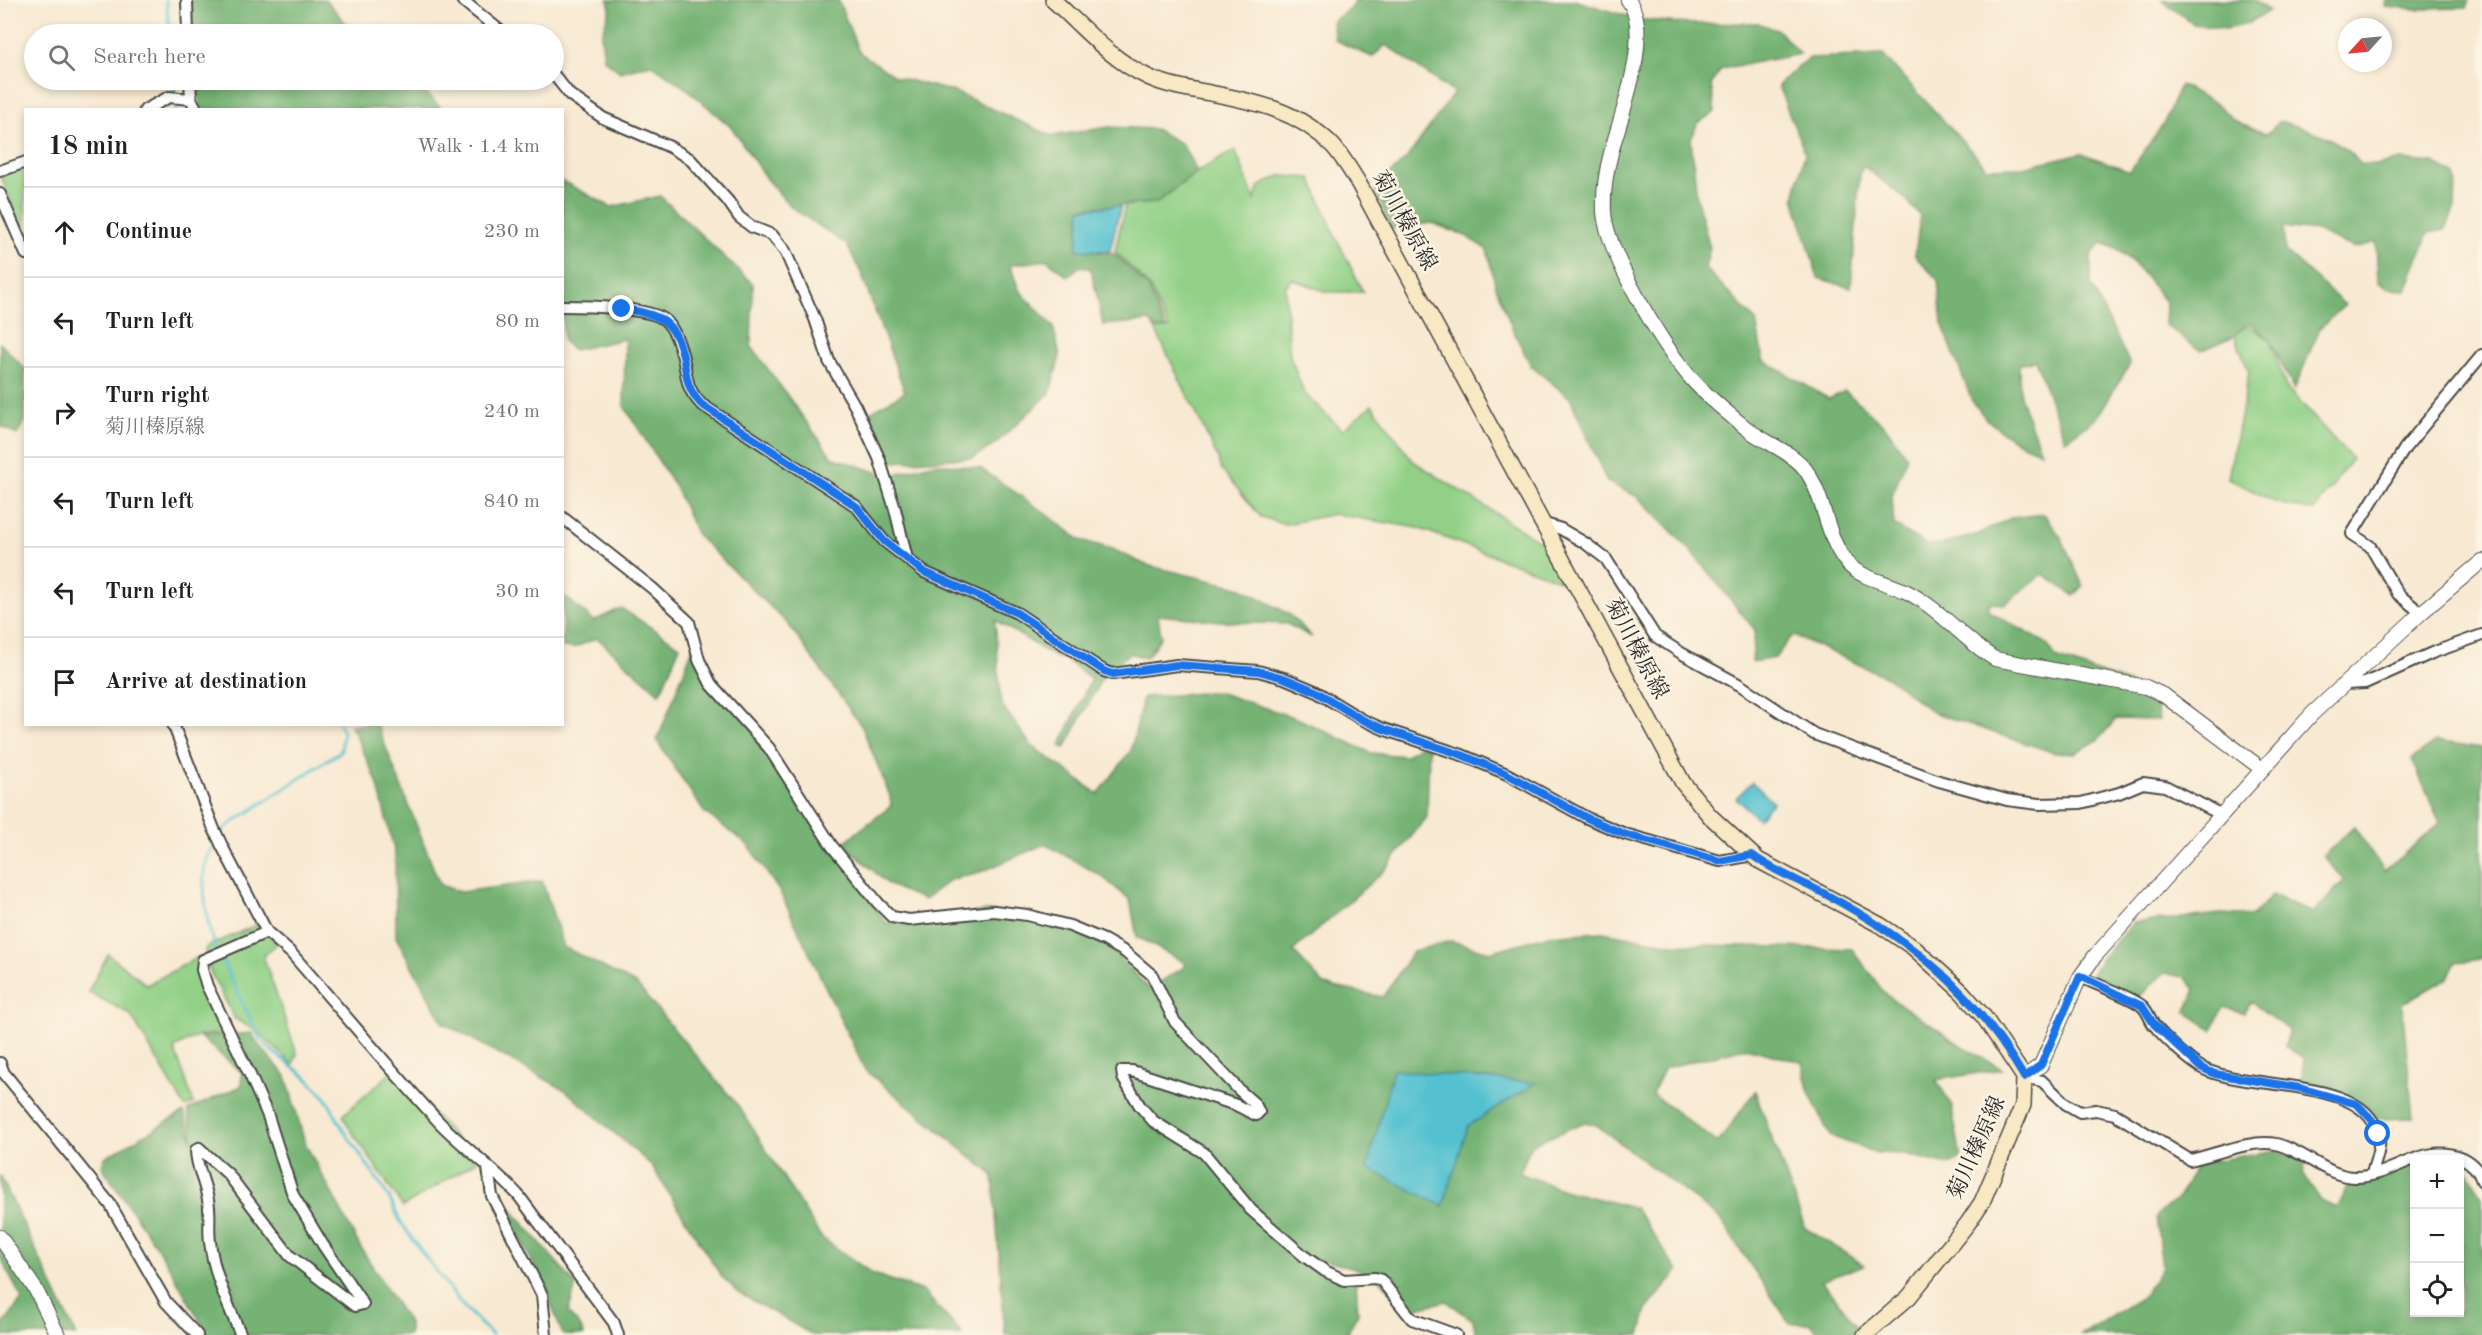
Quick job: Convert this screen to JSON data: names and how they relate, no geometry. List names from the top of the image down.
{
  "streets": {
    "main road": ["菊川榛原線"]
  },
  "north": "bottom left",
  "page": {
    "search": "Search here",
    "heading": ["18 min", "Walk · 1.4 km"],
    "list": [
      ["Continue", "230 m"],
      ["Turn left", "80 m"],
      ["Turn right", "菊川榛原線", "240 m"],
      ["Turn left", "840 m"],
      ["Turn left", "30 m"],
      "Arrive at destination"
    ],
    "map_buttons": ["+", "−"]
  }
}
